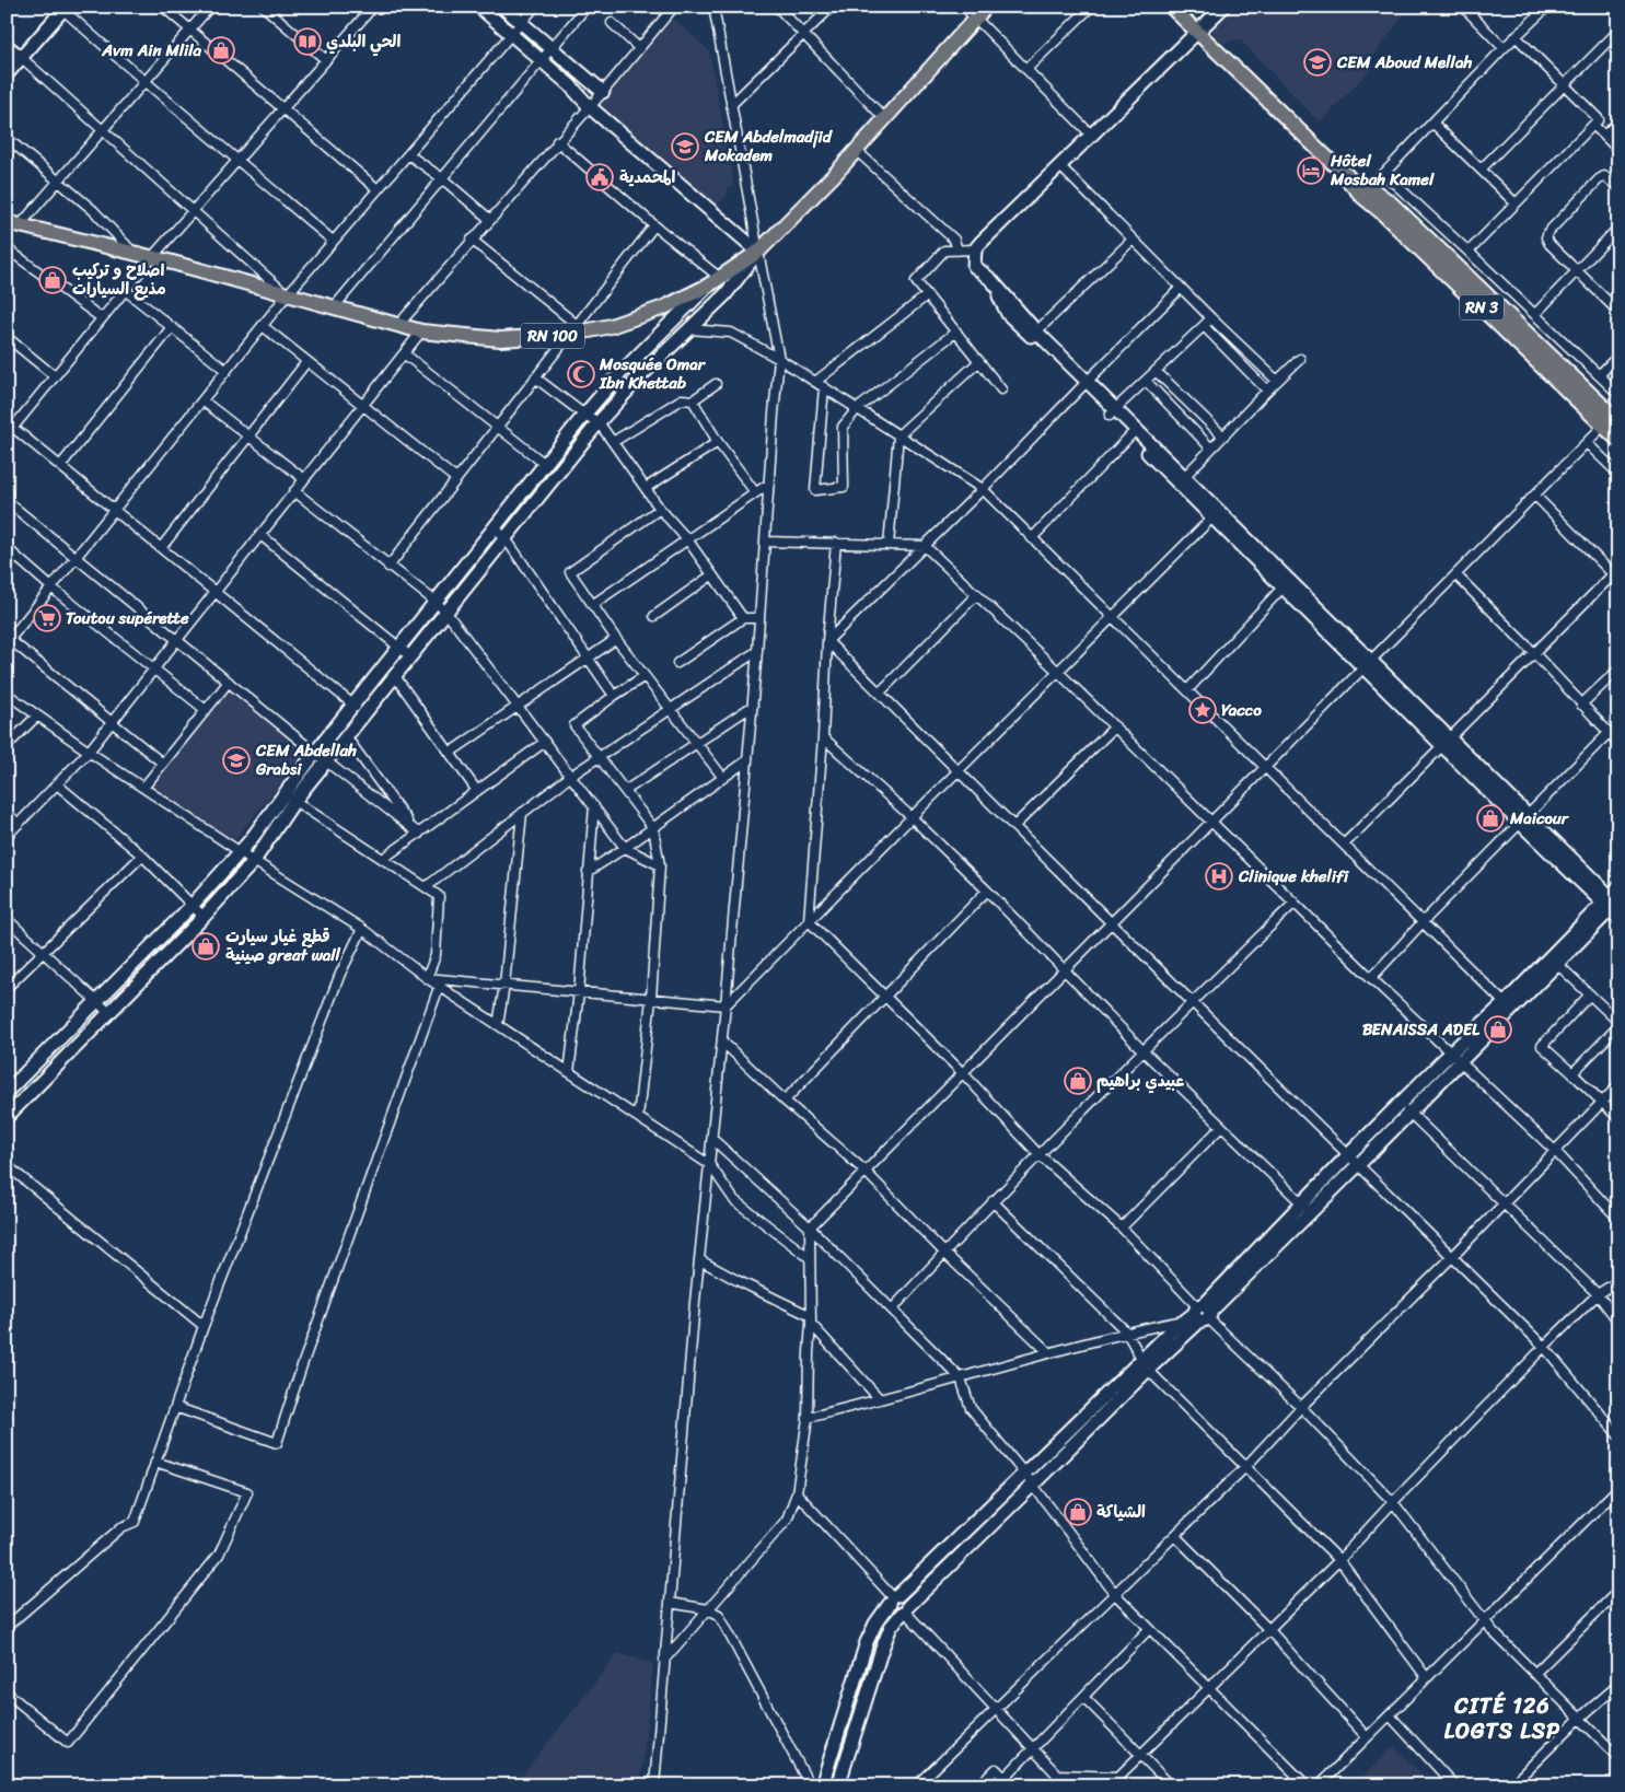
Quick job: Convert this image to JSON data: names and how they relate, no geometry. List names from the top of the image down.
{
  "streets": {
    "highway": ["RN 3"],
    "main road": ["RN 100"]
  },
  "districts": ["CITÉ 126 LOGTS LSP"],
  "places": {
    "library": ["الحي البلدي"],
    "shop": [
      "Avm Ain Mlila",
      "اصلاح و تركيب مذيع السيارات",
      "Maicour",
      "قطع غيار سيارت صينية great wall",
      "BENAISSA ADEL",
      "عبيدي براهيم",
      "الشياكة"
    ],
    "school or university": ["CEM Aboud Mellah", "CEM Abdelmadjid Mokadem", "CEM Abdellah Grabsi"],
    "hotel": ["Hôtel Mosbah Kamel"],
    "public building": ["المحمدية"],
    "mosque": ["Mosquée Omar Ibn Khettab"],
    "supermarket": ["Toutou supérette"],
    "place": ["Yacco"],
    "hospital": ["Clinique khelifi"]
  }
}
